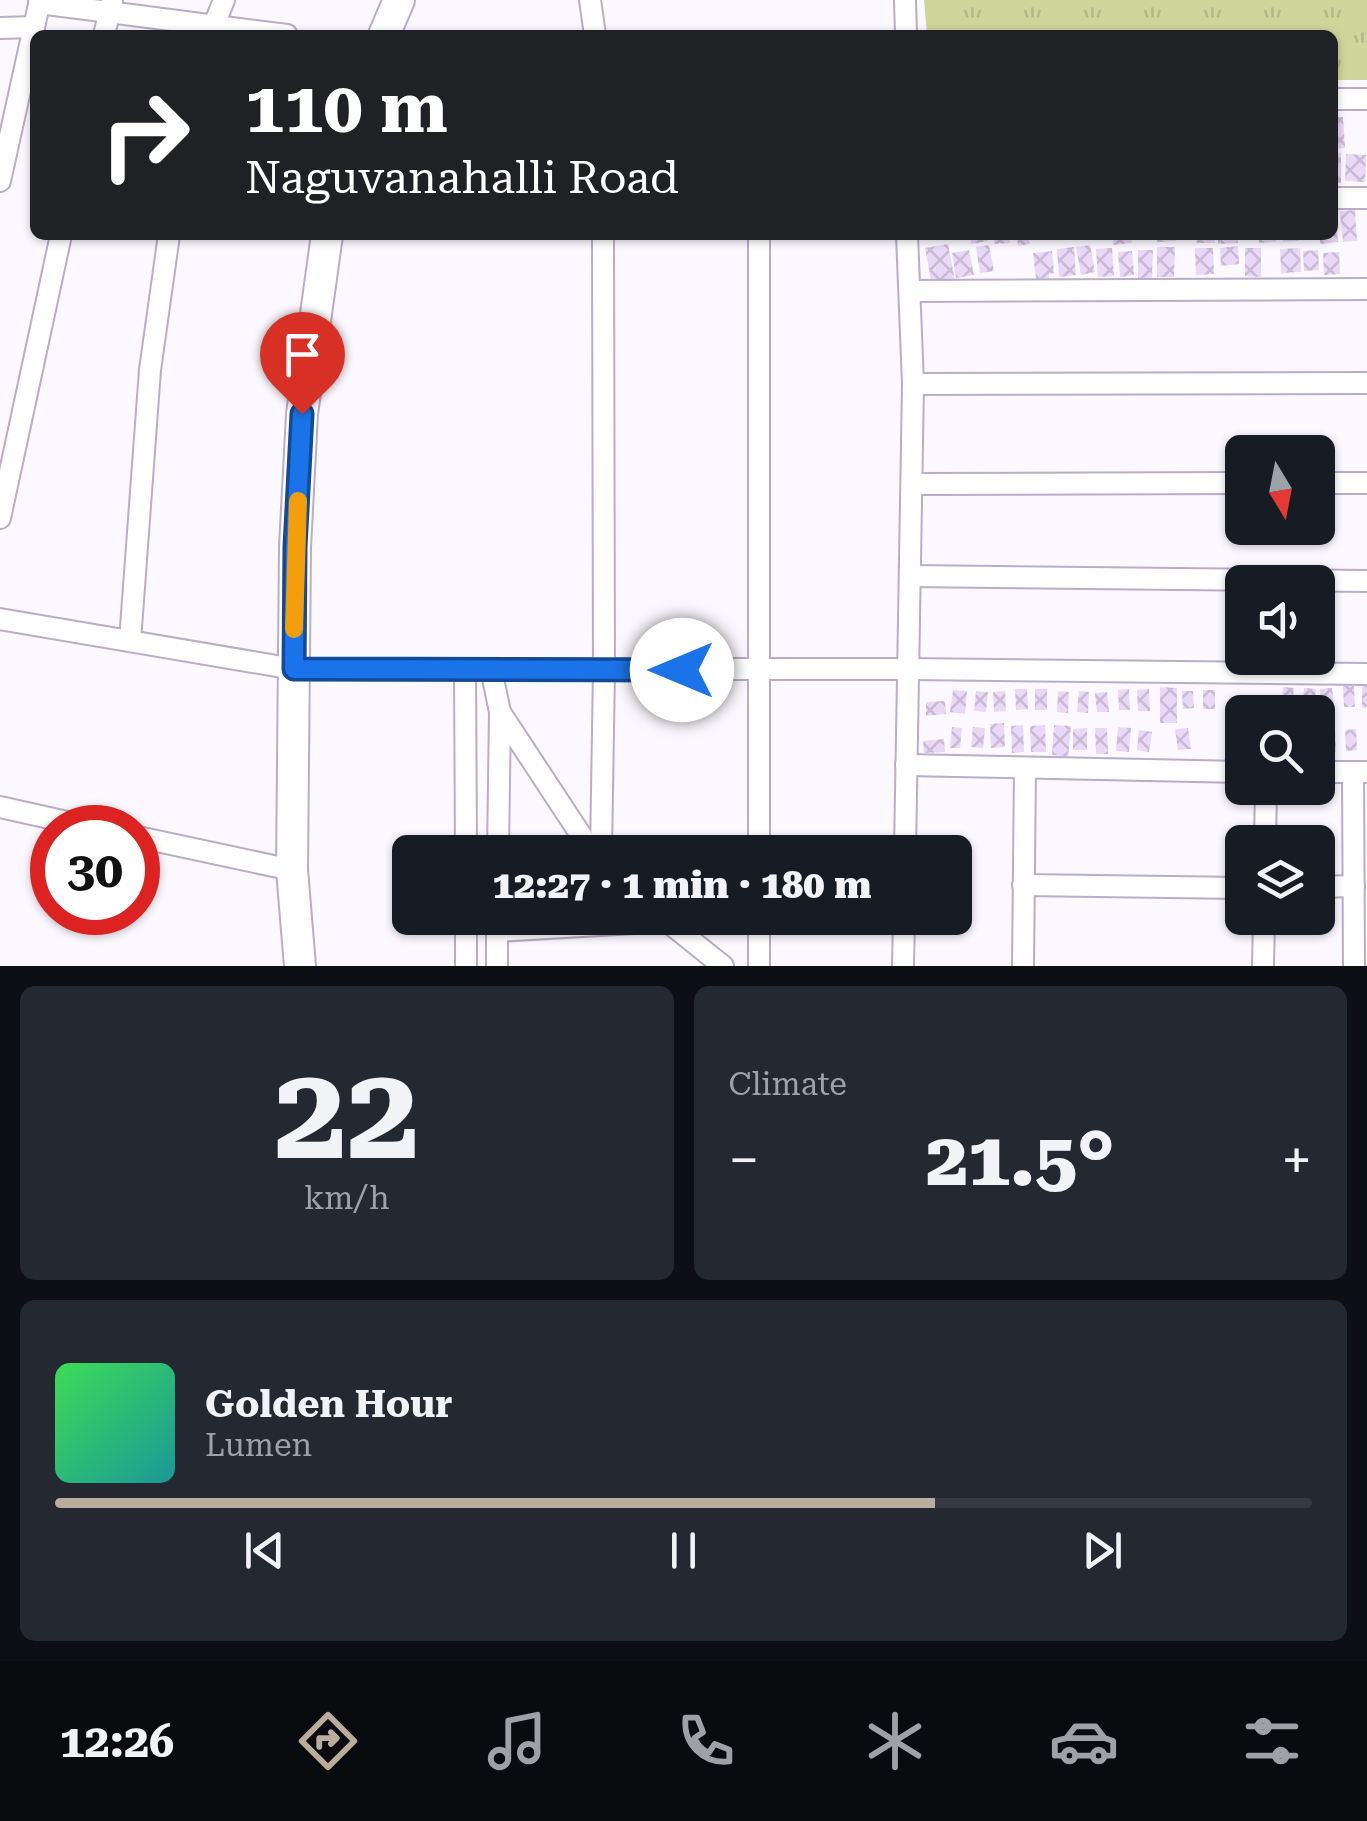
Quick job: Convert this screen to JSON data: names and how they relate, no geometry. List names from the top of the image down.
{
  "north": "bottom",
  "page": {
    "turn": ["110 m", "Naguvanahalli Road"],
    "limit": "30",
    "trip": "12:27 · 1 min · 180 m",
    "tile": [
      ["22", "km/h"],
      "Climate"
    ],
    "heat": ["−", "21.5°", "+"],
    "song": ["Golden Hour", "Lumen"],
    "tabs": "12:26"
  }
}
